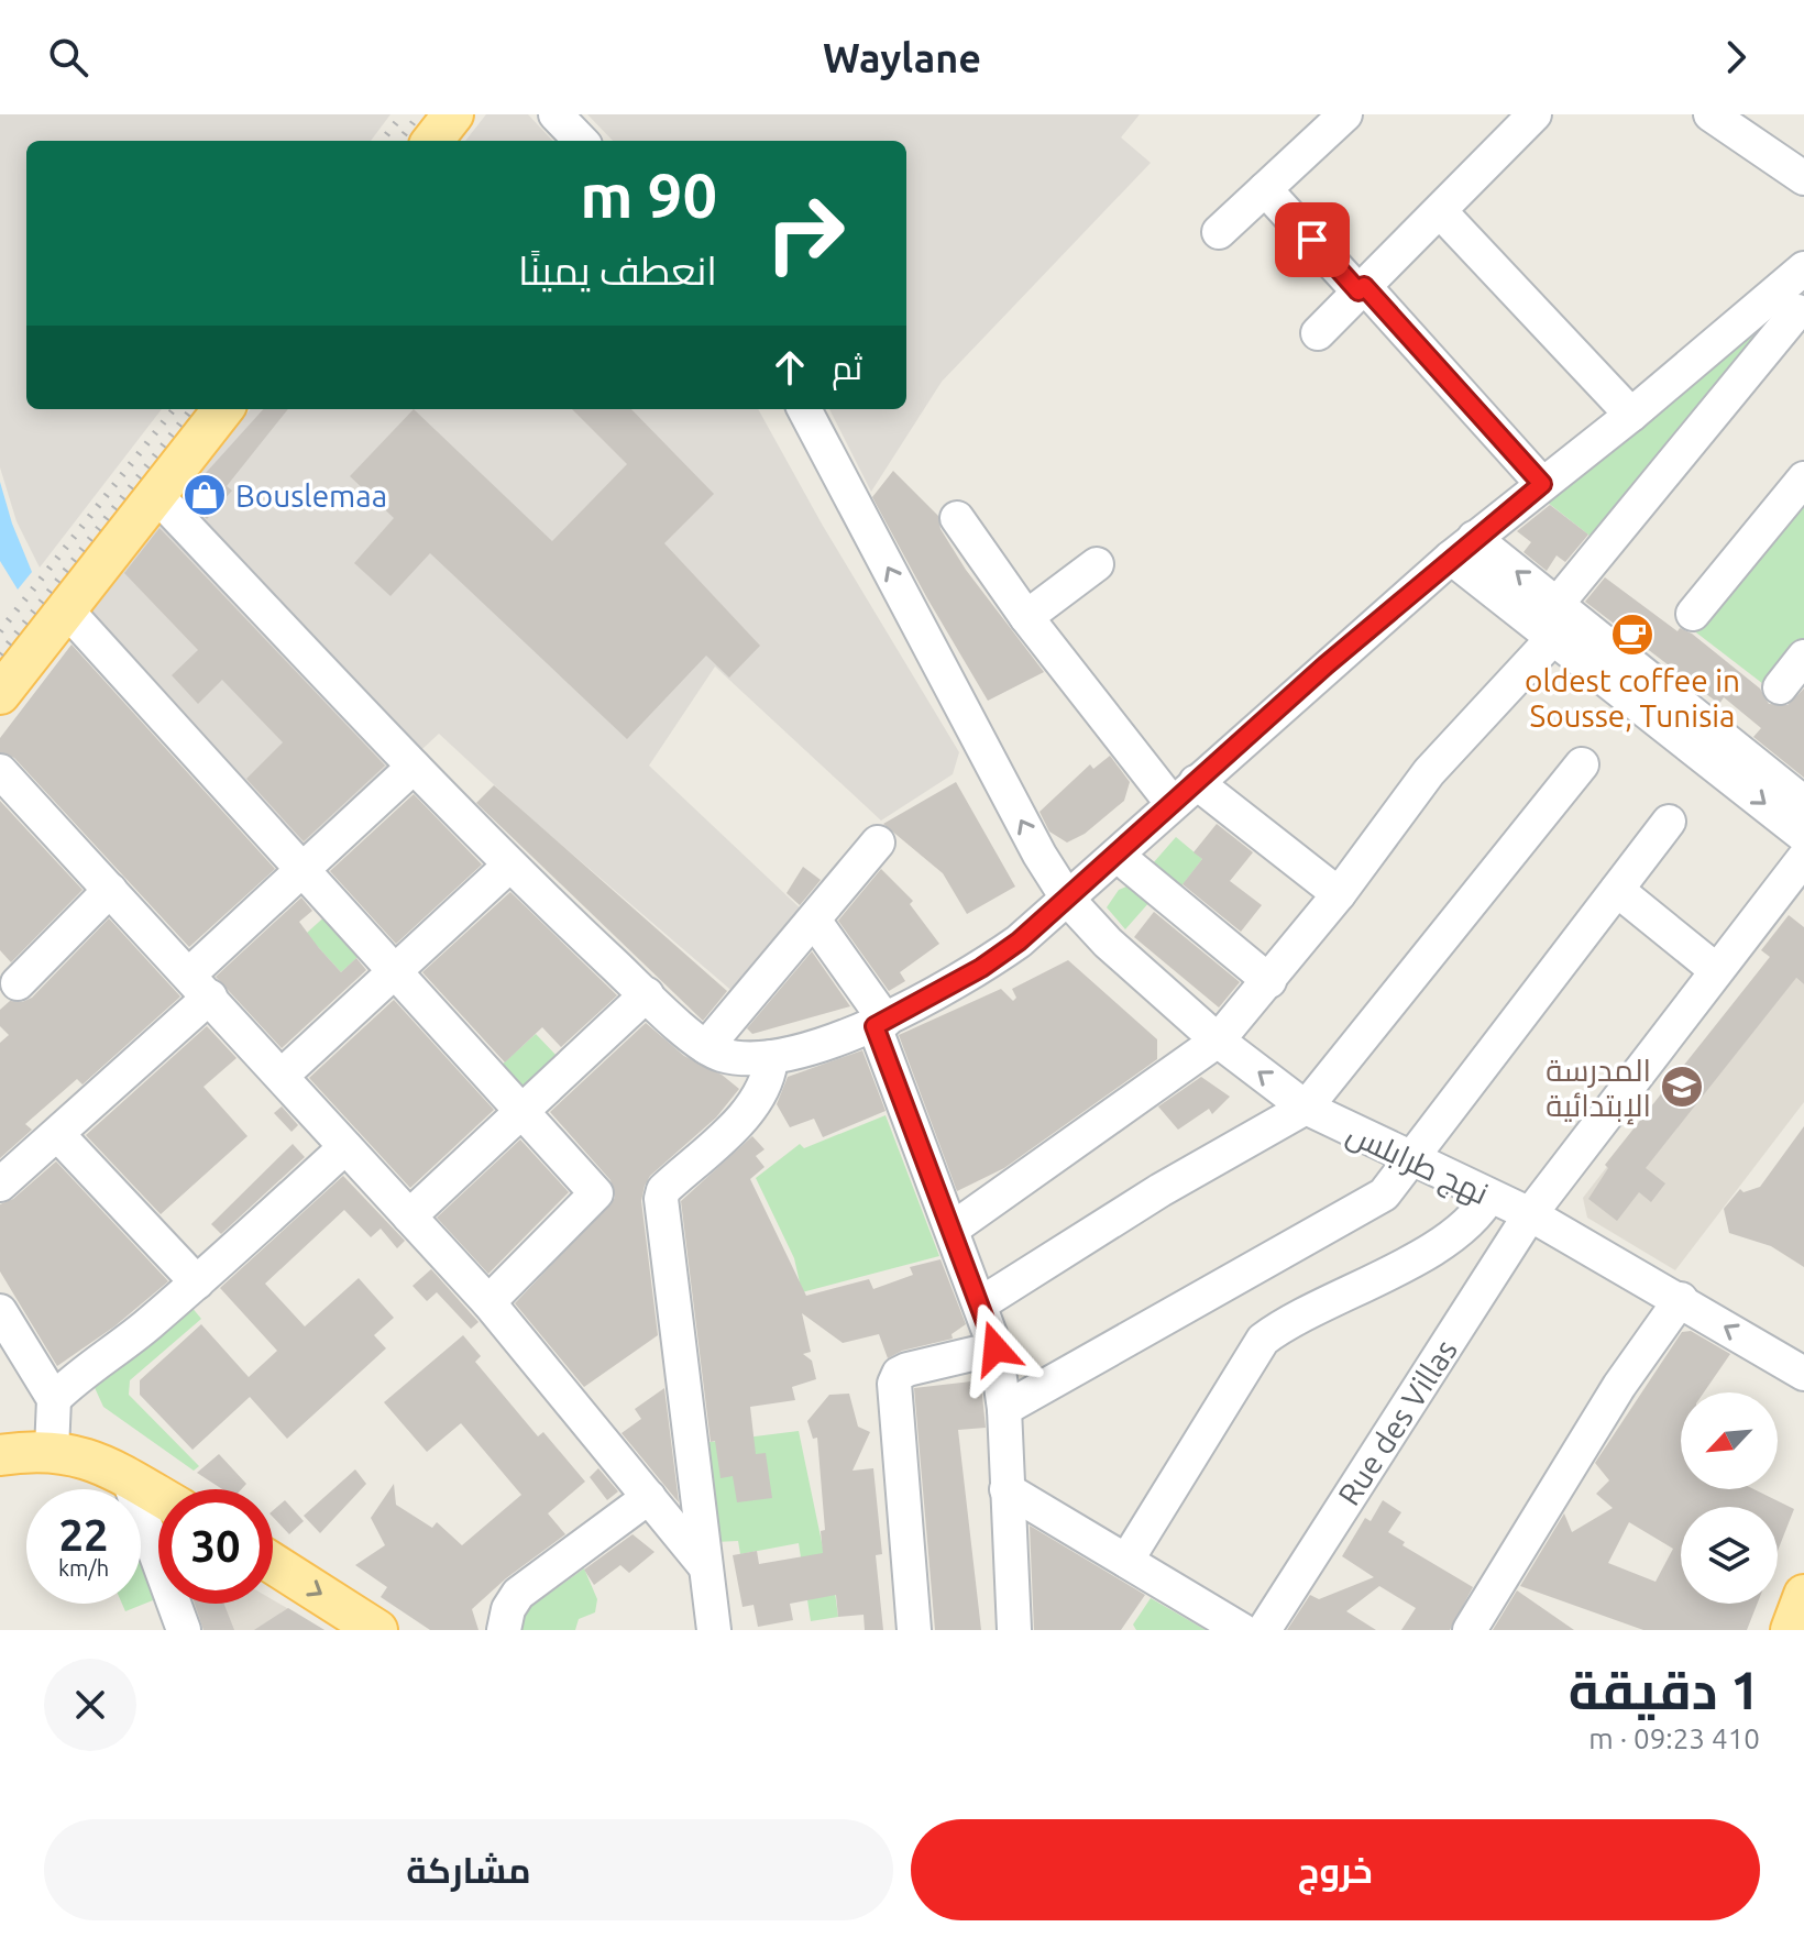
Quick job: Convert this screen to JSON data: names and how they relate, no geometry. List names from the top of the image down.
{
  "streets": {
    "street": ["نهج طرابلس", "Rue des Villas"]
  },
  "crossings": [
    ["نهج طرابلس", "Rue des Villas"]
  ],
  "places": {
    "shop": ["Bouslemaa"],
    "cafe": ["oldest coffee in Sousse, Tunisia"],
    "school or university": ["المدرسة الإبتدائية"]
  },
  "north": "bottom left",
  "page": {
    "header": "Waylane",
    "turn": ["90 m", "انعطف يمينًا"],
    "then": "ثم",
    "speed": "22 km/h",
    "limit": "30",
    "heading": ["1 دقيقة", "410 m · 09:23"],
    "buttons": ["خروج", "مشاركة"]
  }
}
